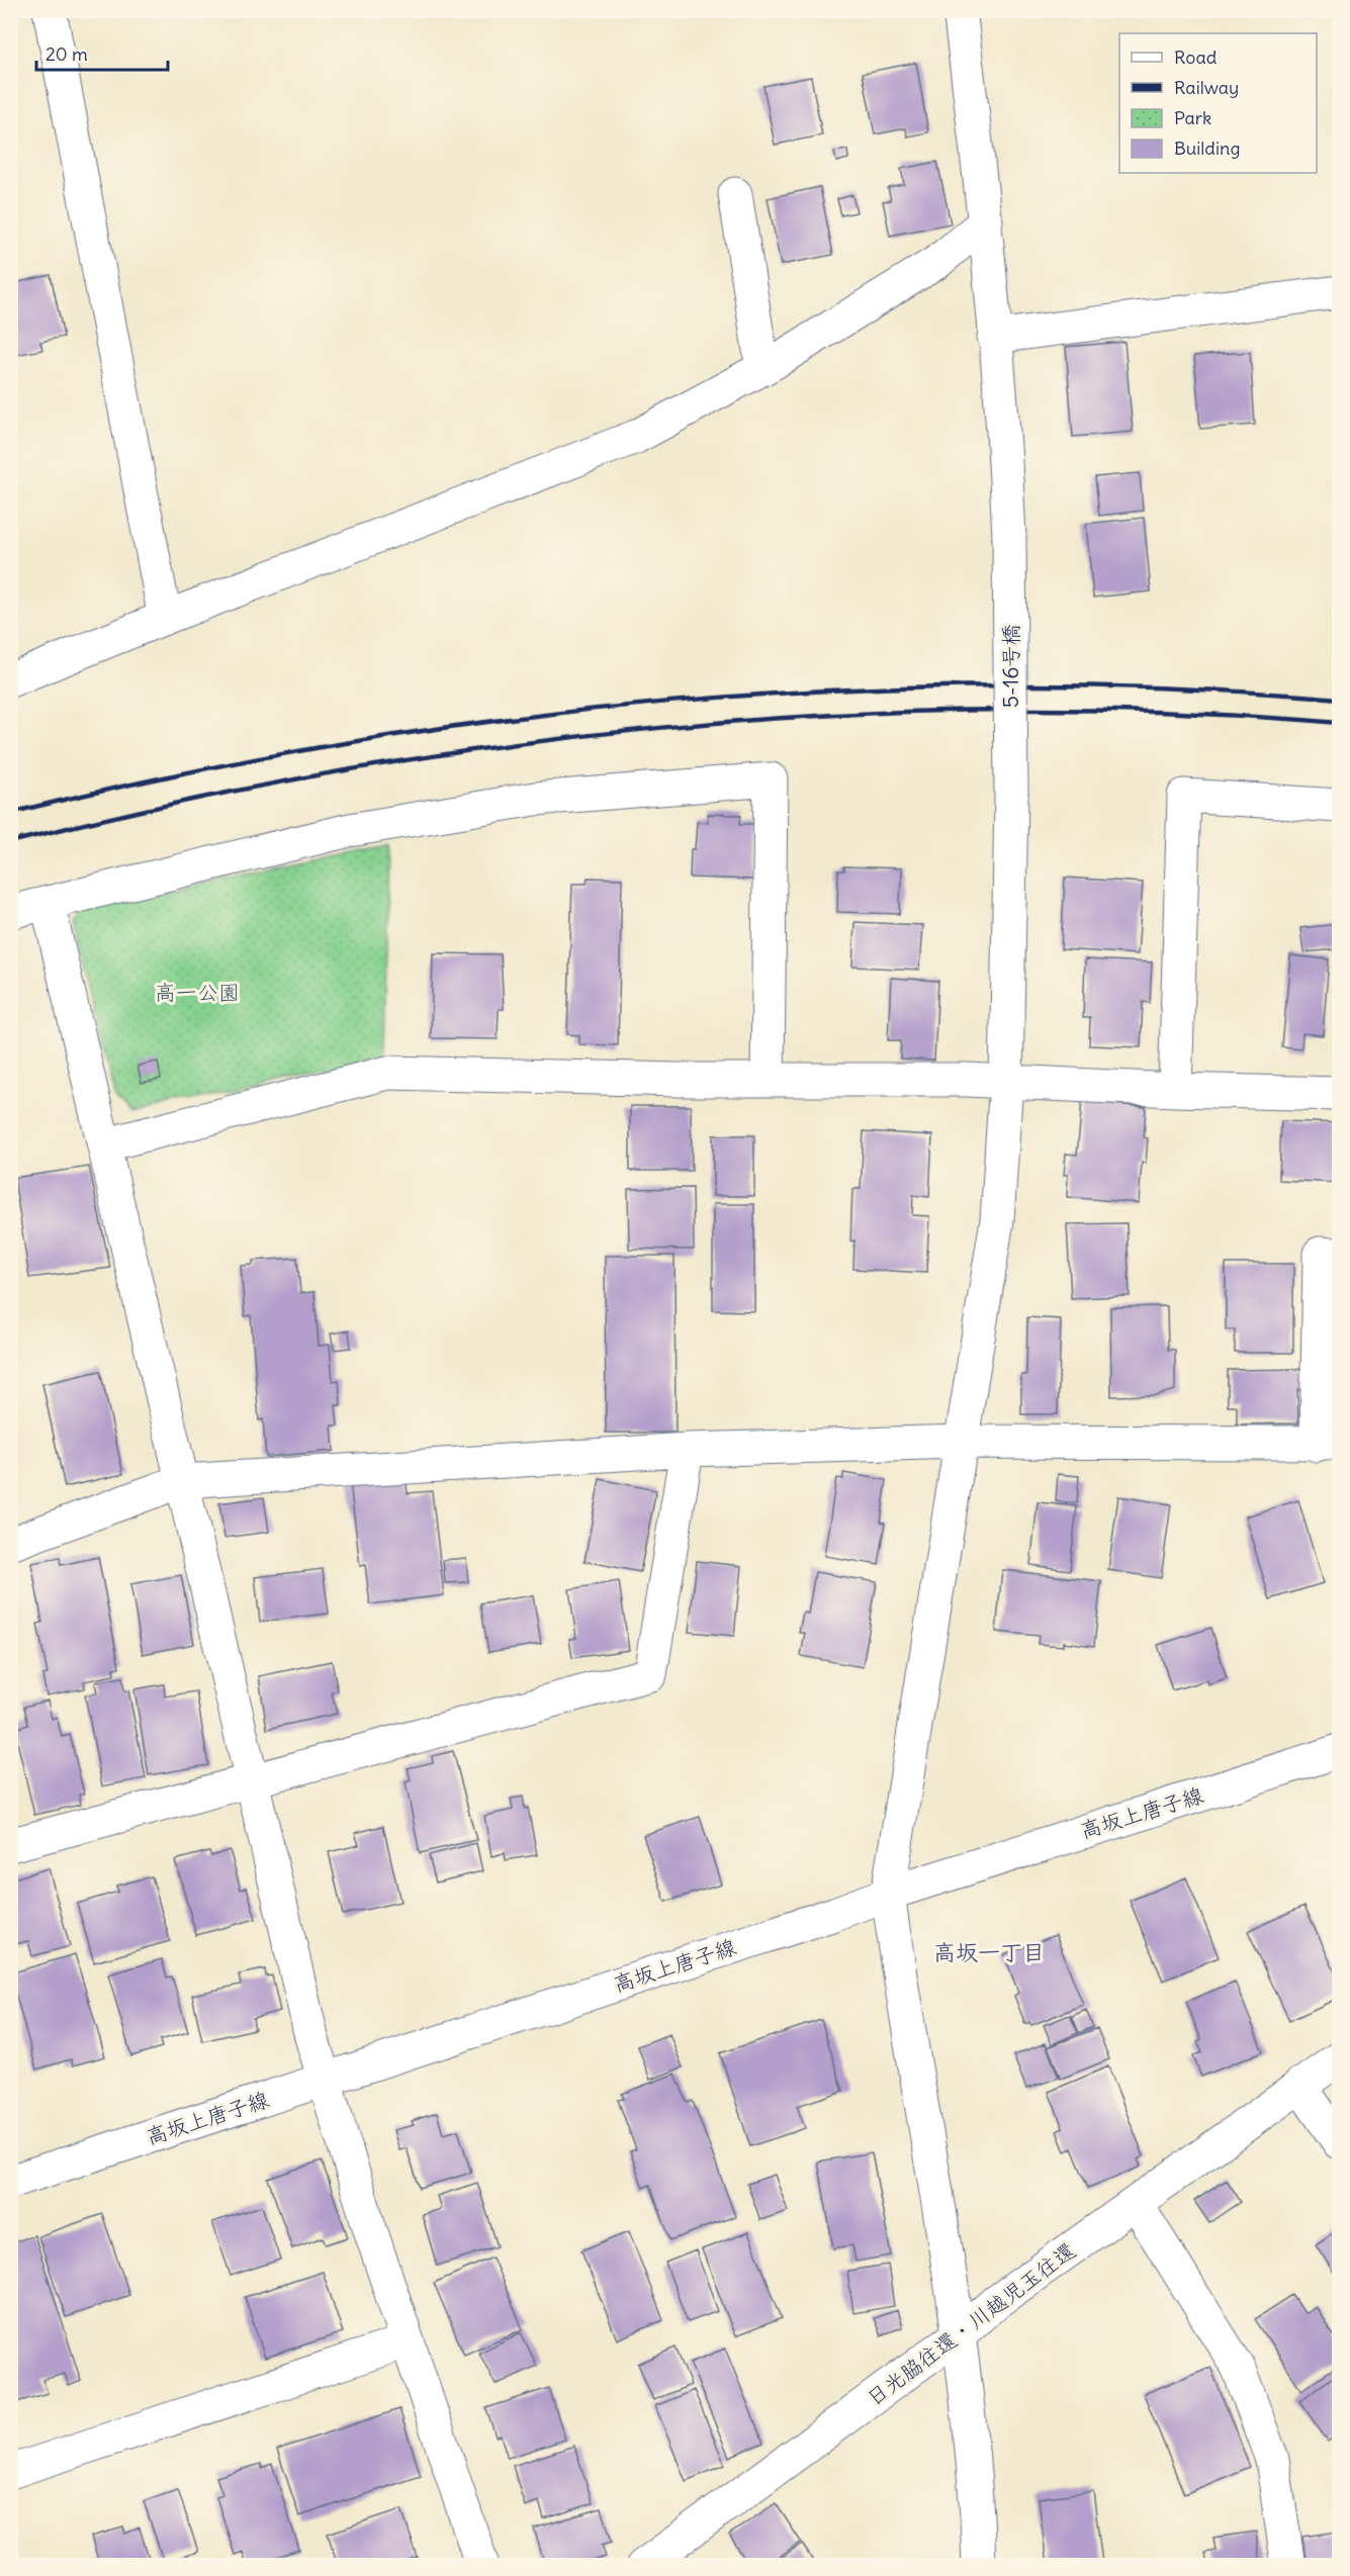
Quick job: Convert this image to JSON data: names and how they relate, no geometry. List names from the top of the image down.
{
  "streets": {
    "street": ["5-16号橋", "高坂上唐子線", "日光脇往還・川越児玉往還"]
  },
  "crossings": [
    ["5-16号橋", "高坂上唐子線"],
    ["5-16号橋", "日光脇往還・川越児玉往還"]
  ],
  "districts": ["高坂一丁目"],
  "parks": ["高一公園"],
  "legend": [
    "Road",
    "Railway",
    "Park",
    "Building"
  ],
  "scale_bar": "20 m"
}
